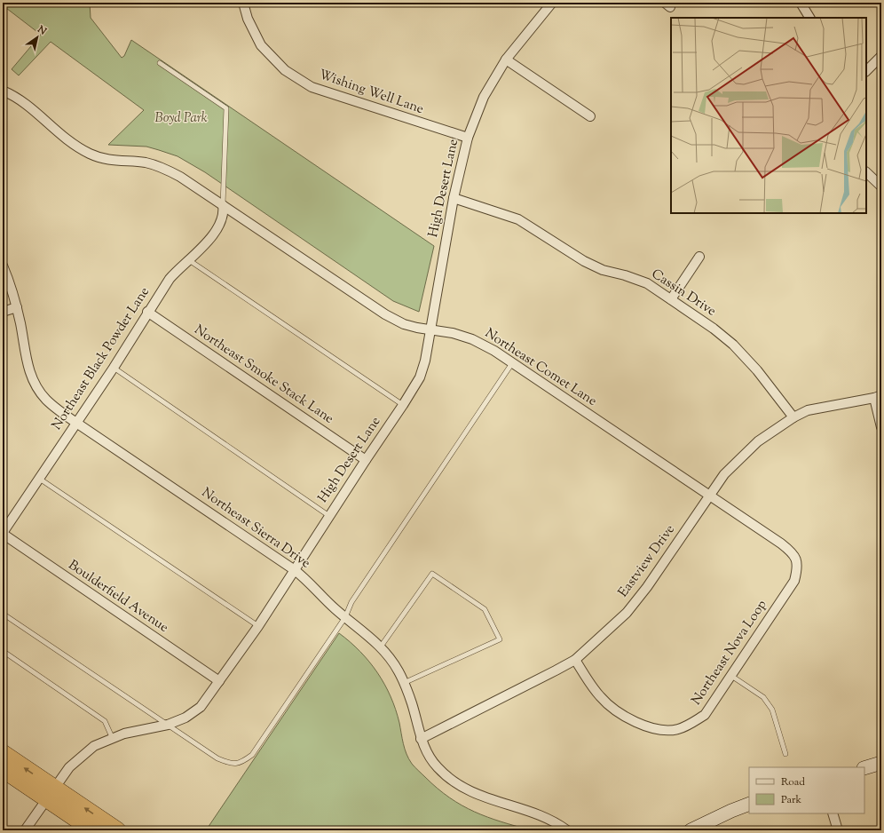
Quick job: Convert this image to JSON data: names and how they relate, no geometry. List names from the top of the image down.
{
  "streets": {
    "street": [
      "Wishing Well Lane",
      "High Desert Lane",
      "Cassin Drive",
      "Northeast Black Powder Lane",
      "Northeast Comet Lane",
      "Northeast Smoke Stack Lane",
      "Northeast Sierra Drive",
      "Eastview Drive",
      "Boulderfield Avenue",
      "Northeast Nova Loop"
    ]
  },
  "crossings": [
    ["Wishing Well Lane", "High Desert Lane"],
    ["High Desert Lane", "Cassin Drive"],
    ["High Desert Lane", "Northeast Comet Lane"],
    ["High Desert Lane", "Northeast Smoke Stack Lane"],
    ["High Desert Lane", "Northeast Sierra Drive"],
    ["High Desert Lane", "Boulderfield Avenue"],
    ["Cassin Drive", "Eastview Drive"],
    ["Northeast Black Powder Lane", "Northeast Comet Lane"],
    ["Northeast Black Powder Lane", "Northeast Smoke Stack Lane"],
    ["Northeast Black Powder Lane", "Northeast Sierra Drive"],
    ["Northeast Black Powder Lane", "Boulderfield Avenue"],
    ["Northeast Comet Lane", "Eastview Drive"],
    ["Northeast Comet Lane", "Northeast Nova Loop"],
    ["Northeast Sierra Drive", "Eastview Drive"],
    ["Eastview Drive", "Northeast Nova Loop"]
  ],
  "parks": ["Boyd Park"],
  "legend": ["Road", "Park"],
  "north": "top right"
}
